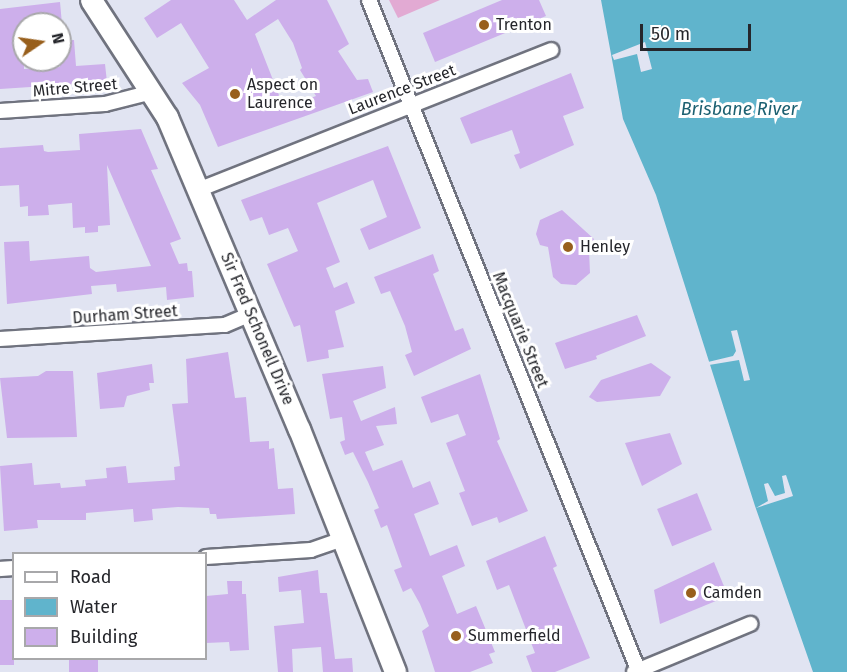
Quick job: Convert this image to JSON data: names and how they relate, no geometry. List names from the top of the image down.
{
  "streets": {
    "main road": ["Sir Fred Schonell Drive"],
    "street": [
      "Mitre Street",
      "Laurence Street",
      "Durham Street",
      "Macquarie Street"
    ]
  },
  "crossings": [
    ["Mitre Street", "Sir Fred Schonell Drive"],
    ["Laurence Street", "Sir Fred Schonell Drive"],
    ["Laurence Street", "Macquarie Street"],
    ["Durham Street", "Sir Fred Schonell Drive"]
  ],
  "water": ["Brisbane River"],
  "places": [
    "Trenton",
    "Aspect on Laurence",
    "Henley",
    "Camden",
    "Summerfield"
  ],
  "legend": ["Road", "Water", "Building"],
  "scale_bar": "50 m",
  "north": "right"
}
